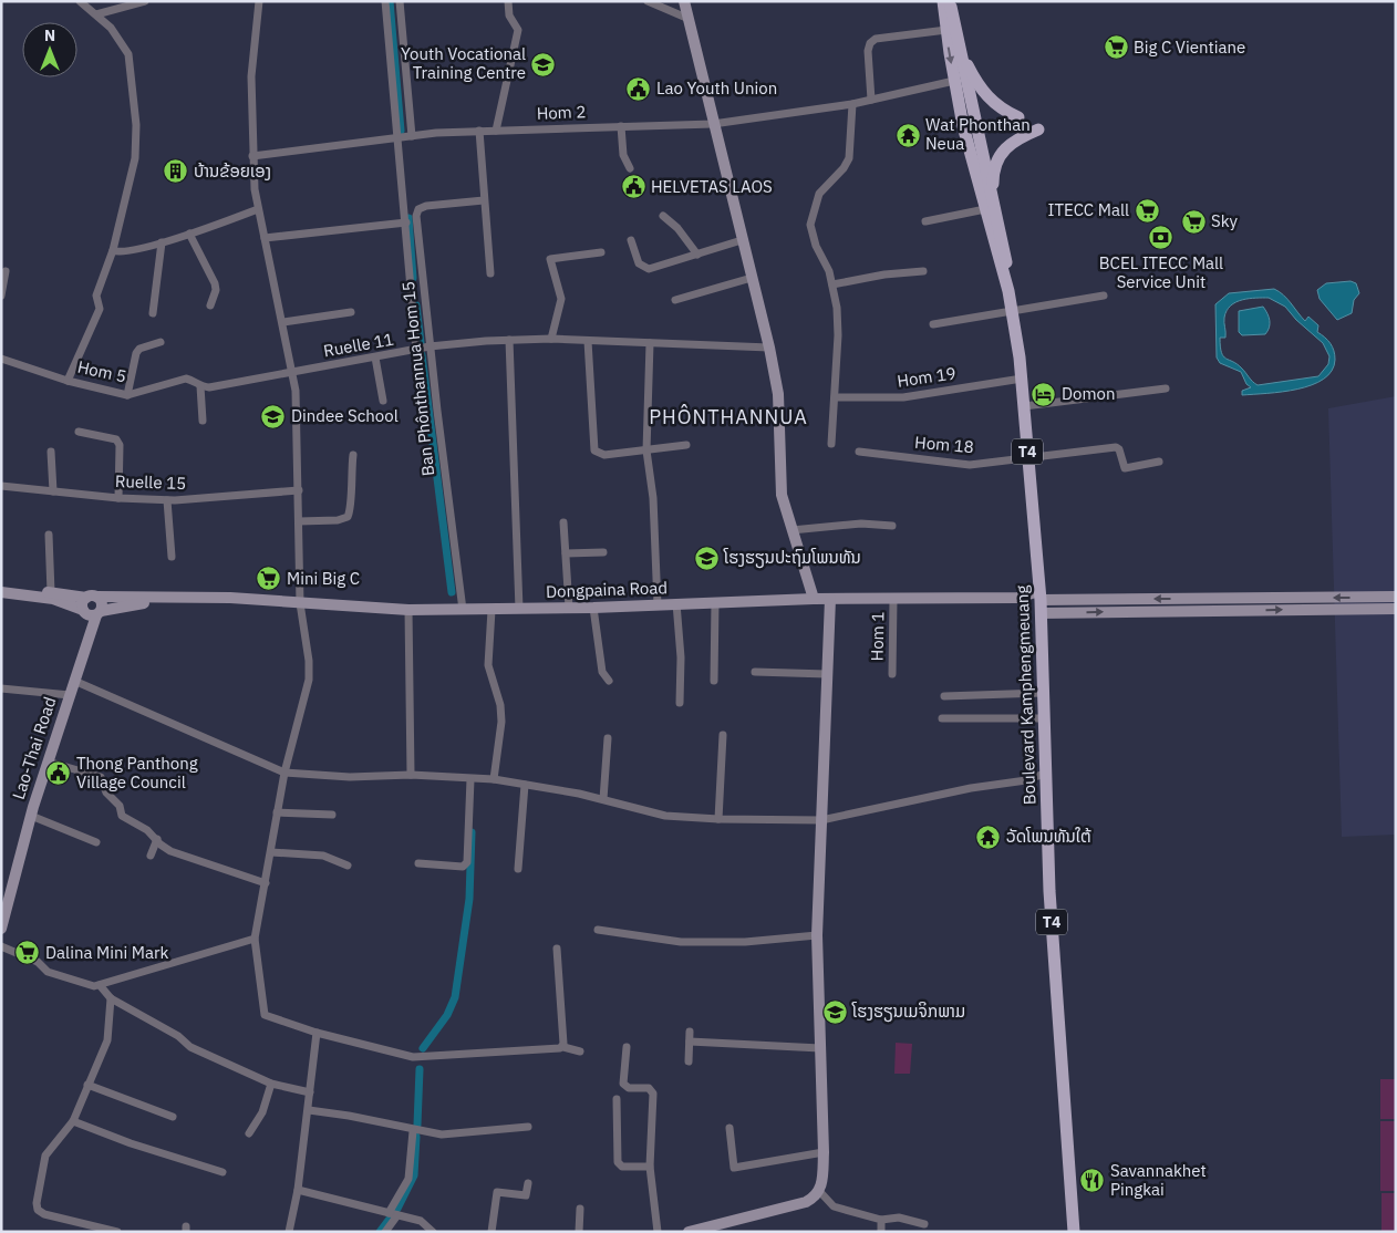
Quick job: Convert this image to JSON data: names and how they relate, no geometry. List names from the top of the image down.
{
  "streets": {
    "main road": ["T4", "Boulevard Kamphengmeuang"],
    "street": [
      "Hom 2",
      "Ruelle 11",
      "Hom 5",
      "Hom 19",
      "Ban Phônthannua Hom 15",
      "Hom 18",
      "Ruelle 15",
      "Dongpaina Road",
      "Hom 1",
      "Lao-Thai Road"
    ]
  },
  "crossings": [
    ["Hom 2", "Boulevard Kamphengmeuang"],
    ["Ruelle 11", "Hom 5"],
    ["Ruelle 11", "Ban Phônthannua Hom 15"],
    ["Hom 19", "Boulevard Kamphengmeuang"],
    ["Ban Phônthannua Hom 15", "Dongpaina Road"],
    ["Hom 18", "Boulevard Kamphengmeuang"],
    ["Dongpaina Road", "Hom 1"],
    ["Dongpaina Road", "Boulevard Kamphengmeuang"],
    ["Dongpaina Road", "Lao-Thai Road"]
  ],
  "districts": ["PHÔNTHANNUA"],
  "places": {
    "supermarket": [
      "Big C Vientiane",
      "ITECC Mall",
      "Sky",
      "Mini Big C",
      "Dalina Mini Mark"
    ],
    "school or university": [
      "Youth Vocational Training Centre",
      "Dindee School",
      "ໂຮງຮຽນປະຖົມໂພນທັນ",
      "ໂຮງຮຽນເມຈິກພາມ"
    ],
    "public building": ["Lao Youth Union", "HELVETAS LAOS", "Thong Panthong Village Council"],
    "temple": ["Wat Phonthan Neua", "ວັດໂພນທັນໃຕ້"],
    "building": ["ບ້ານຂ້ອຍເອງ"],
    "bank": ["BCEL ITECC Mall Service Unit"],
    "hotel": ["Domon"],
    "restaurant": ["Savannakhet Pingkai"]
  },
  "north": "top"
}
